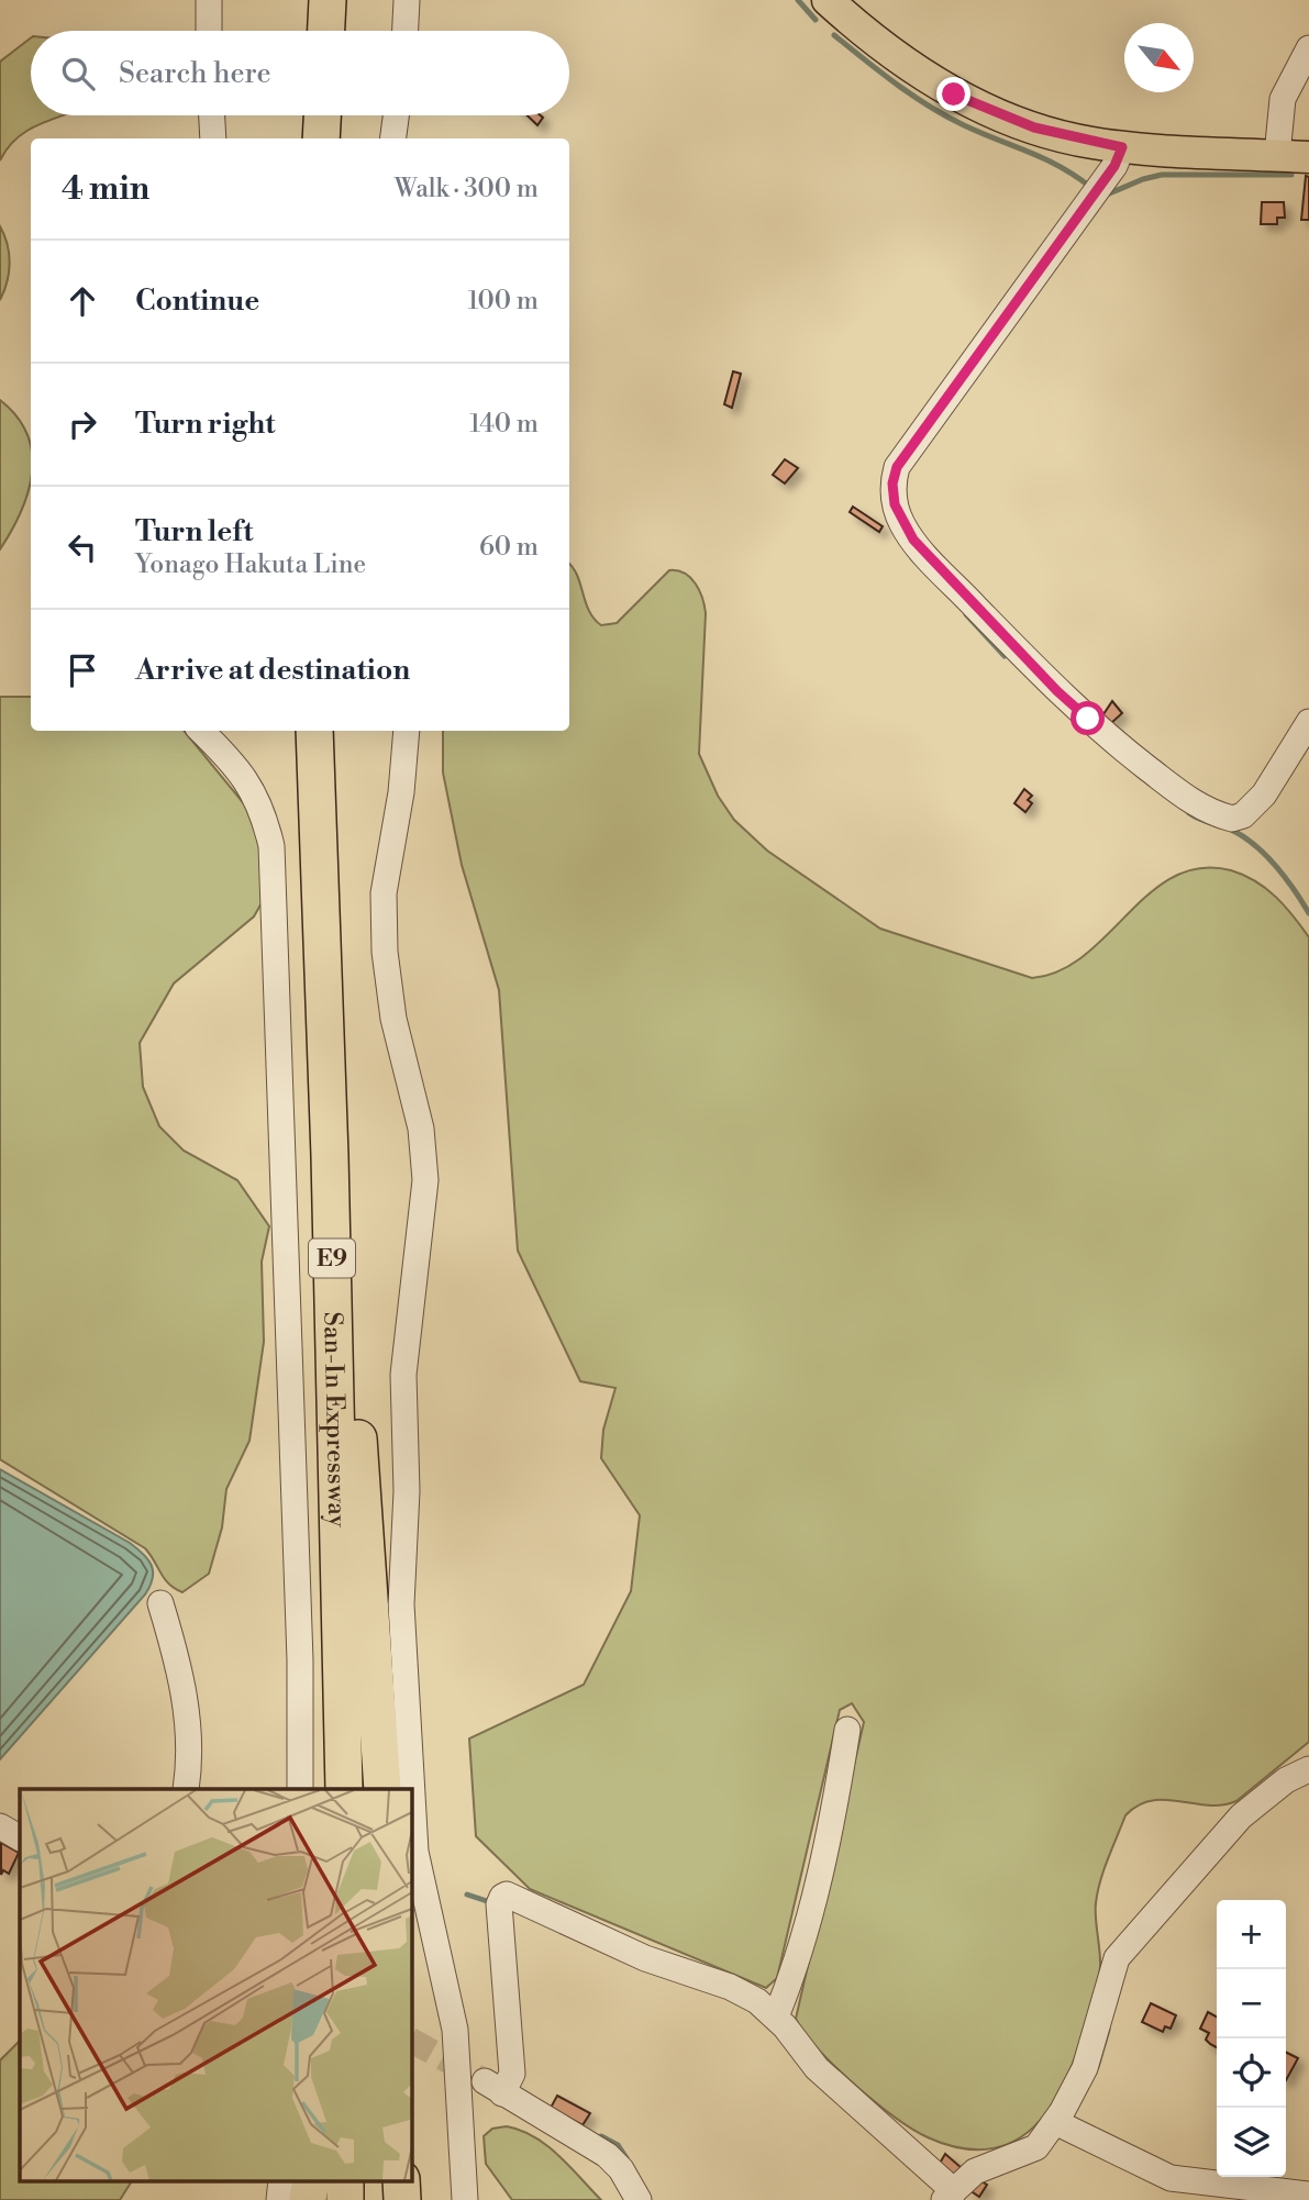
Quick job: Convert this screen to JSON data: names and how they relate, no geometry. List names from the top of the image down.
{
  "streets": {
    "highway": ["E9", "San-In Expressway"]
  },
  "north": "bottom right",
  "page": {
    "search": "Search here",
    "heading": ["4 min", "Walk · 300 m"],
    "list": [
      ["Continue", "100 m"],
      ["Turn right", "140 m"],
      ["Turn left", "Yonago Hakuta Line", "60 m"],
      "Arrive at destination"
    ],
    "map_buttons": ["+", "−"]
  }
}
